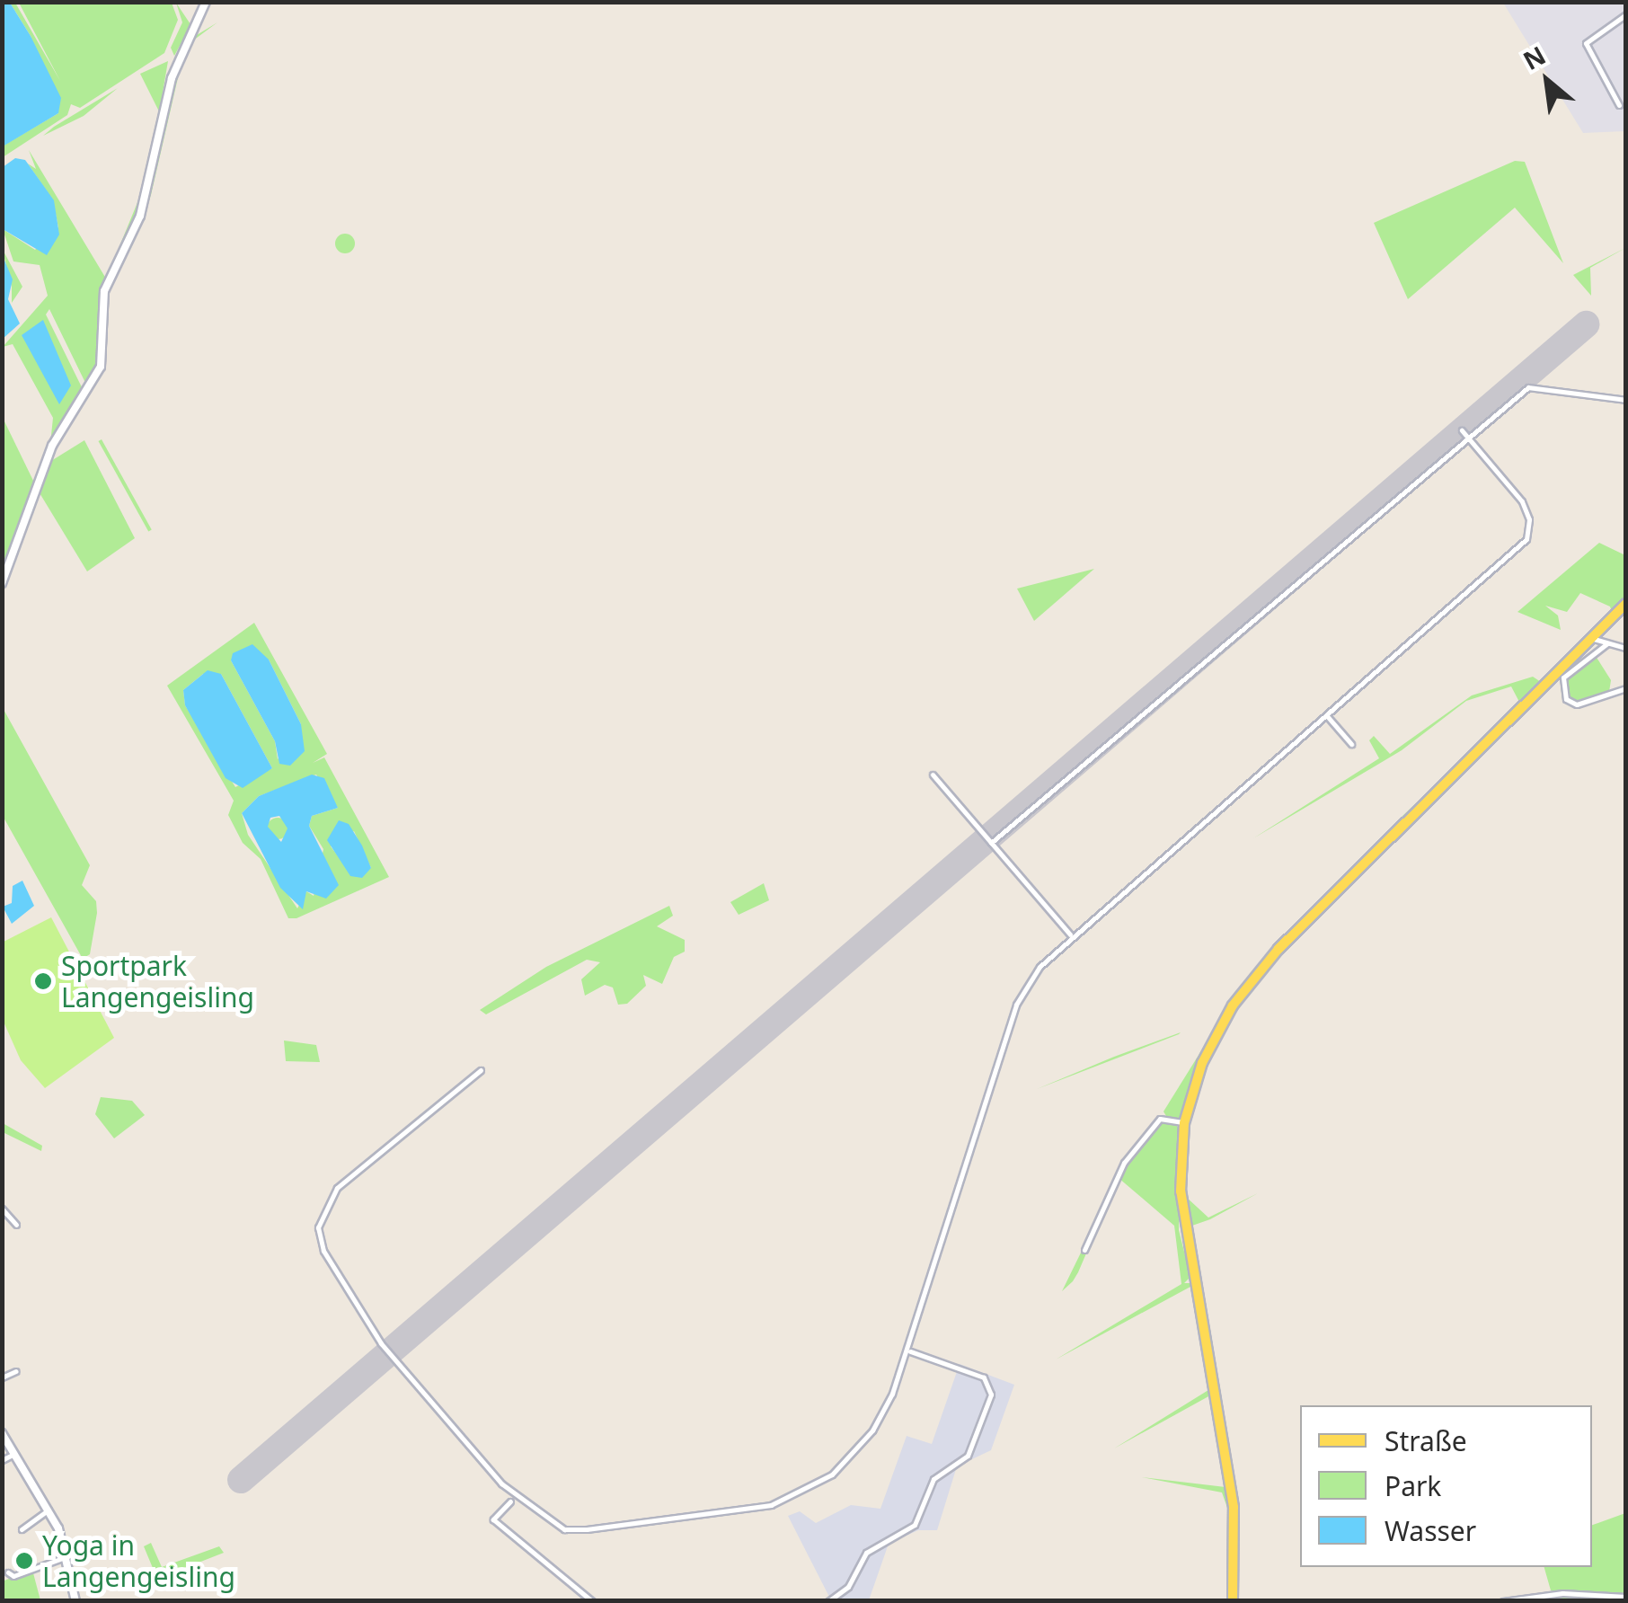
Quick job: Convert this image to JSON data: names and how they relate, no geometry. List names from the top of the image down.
{
  "places": ["Sportpark Langengeisling", "Yoga in Langengeisling"],
  "legend": ["Straße", "Park", "Wasser"],
  "north": "top left"
}
